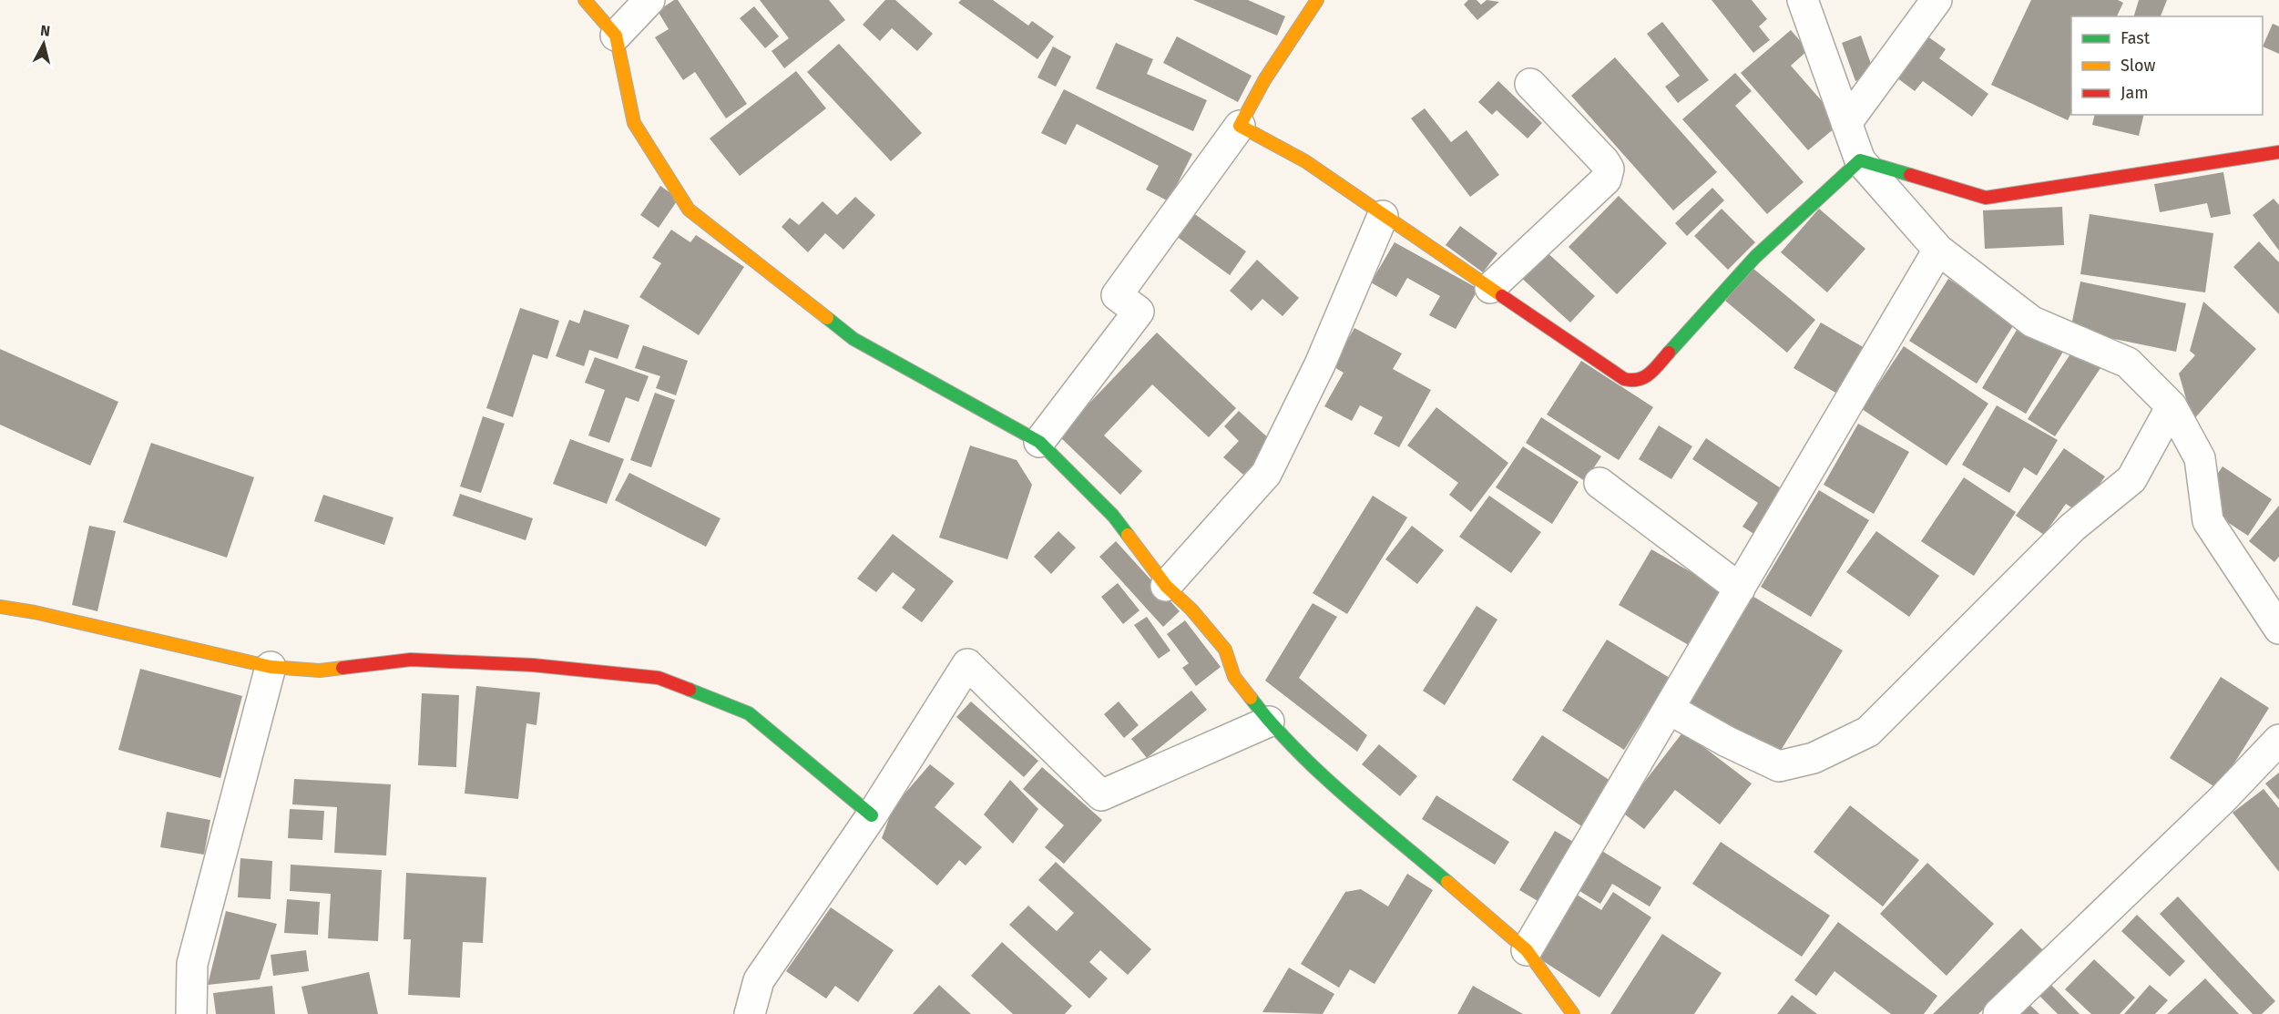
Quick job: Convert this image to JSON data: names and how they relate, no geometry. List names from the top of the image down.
{
  "legend": ["Fast", "Slow", "Jam"],
  "north": "top"
}
